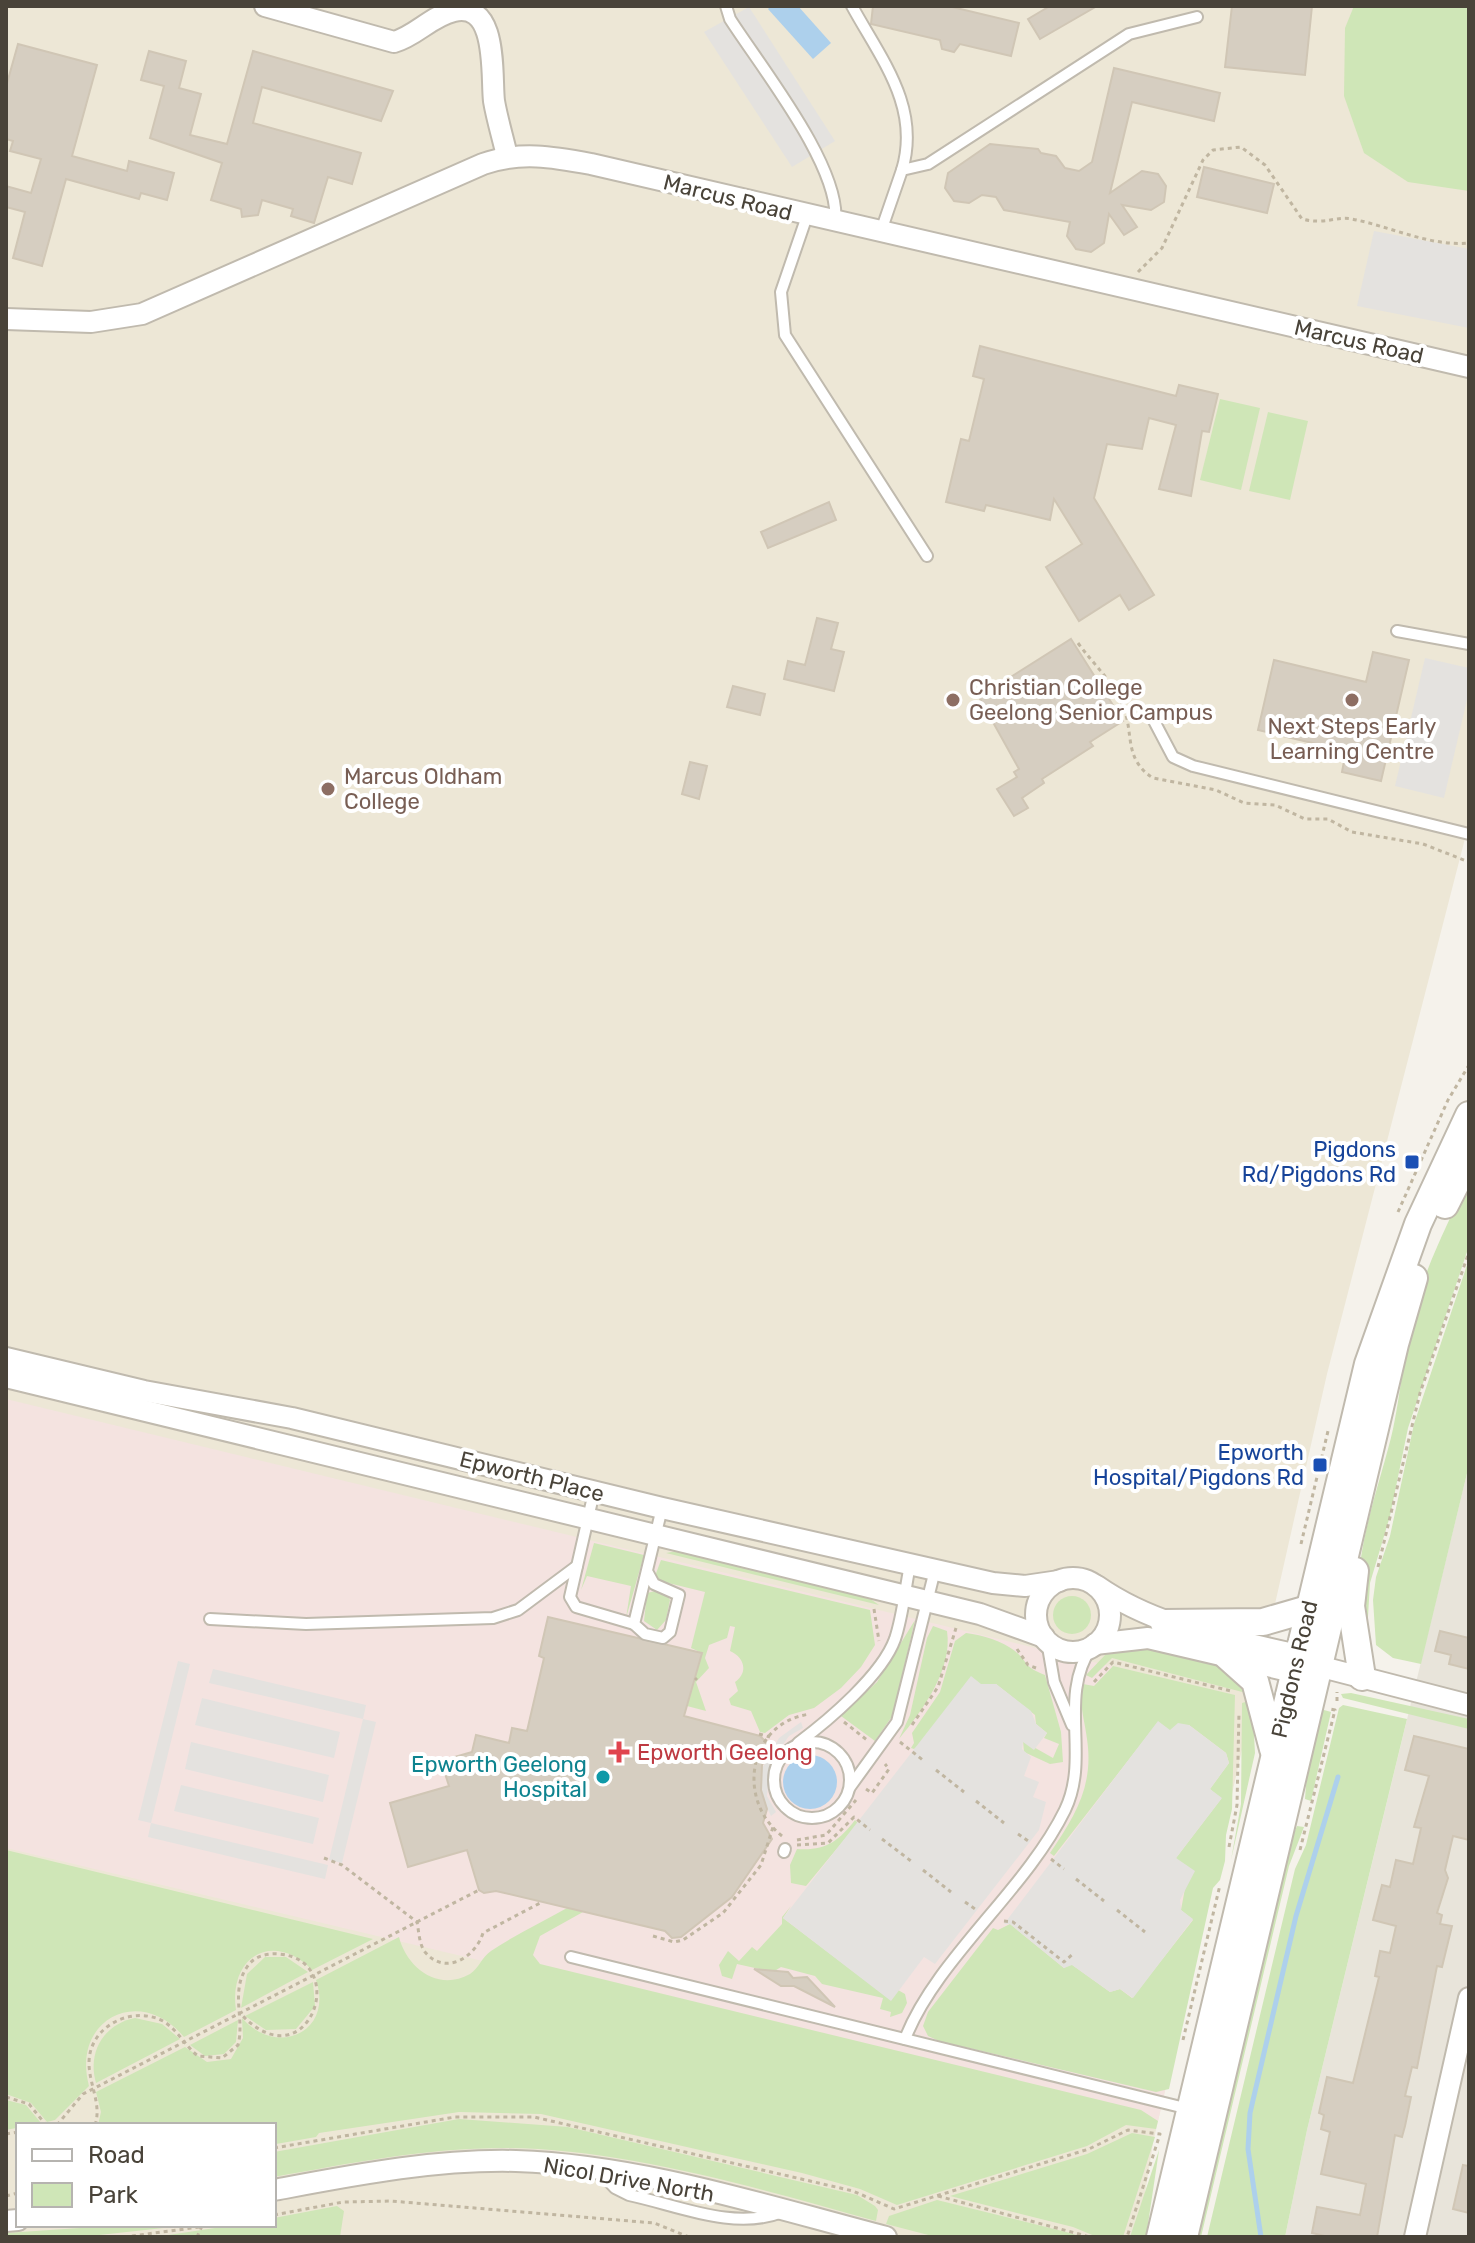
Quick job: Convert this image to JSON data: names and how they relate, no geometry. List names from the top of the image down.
{
  "streets": {
    "street": [
      "Marcus Road",
      "Epworth Place",
      "Pigdons Road",
      "Nicol Drive North"
    ]
  },
  "places": {
    "other": [
      "Christian College Geelong Senior Campus",
      "Next Steps Early Learning Centre",
      "Marcus Oldham College",
      "Epworth Geelong Hospital"
    ],
    "transit": ["Pigdons Rd/Pigdons Rd", "Epworth Hospital/Pigdons Rd"],
    "health": ["Epworth Geelong"]
  },
  "legend": ["Road", "Park"]
}
